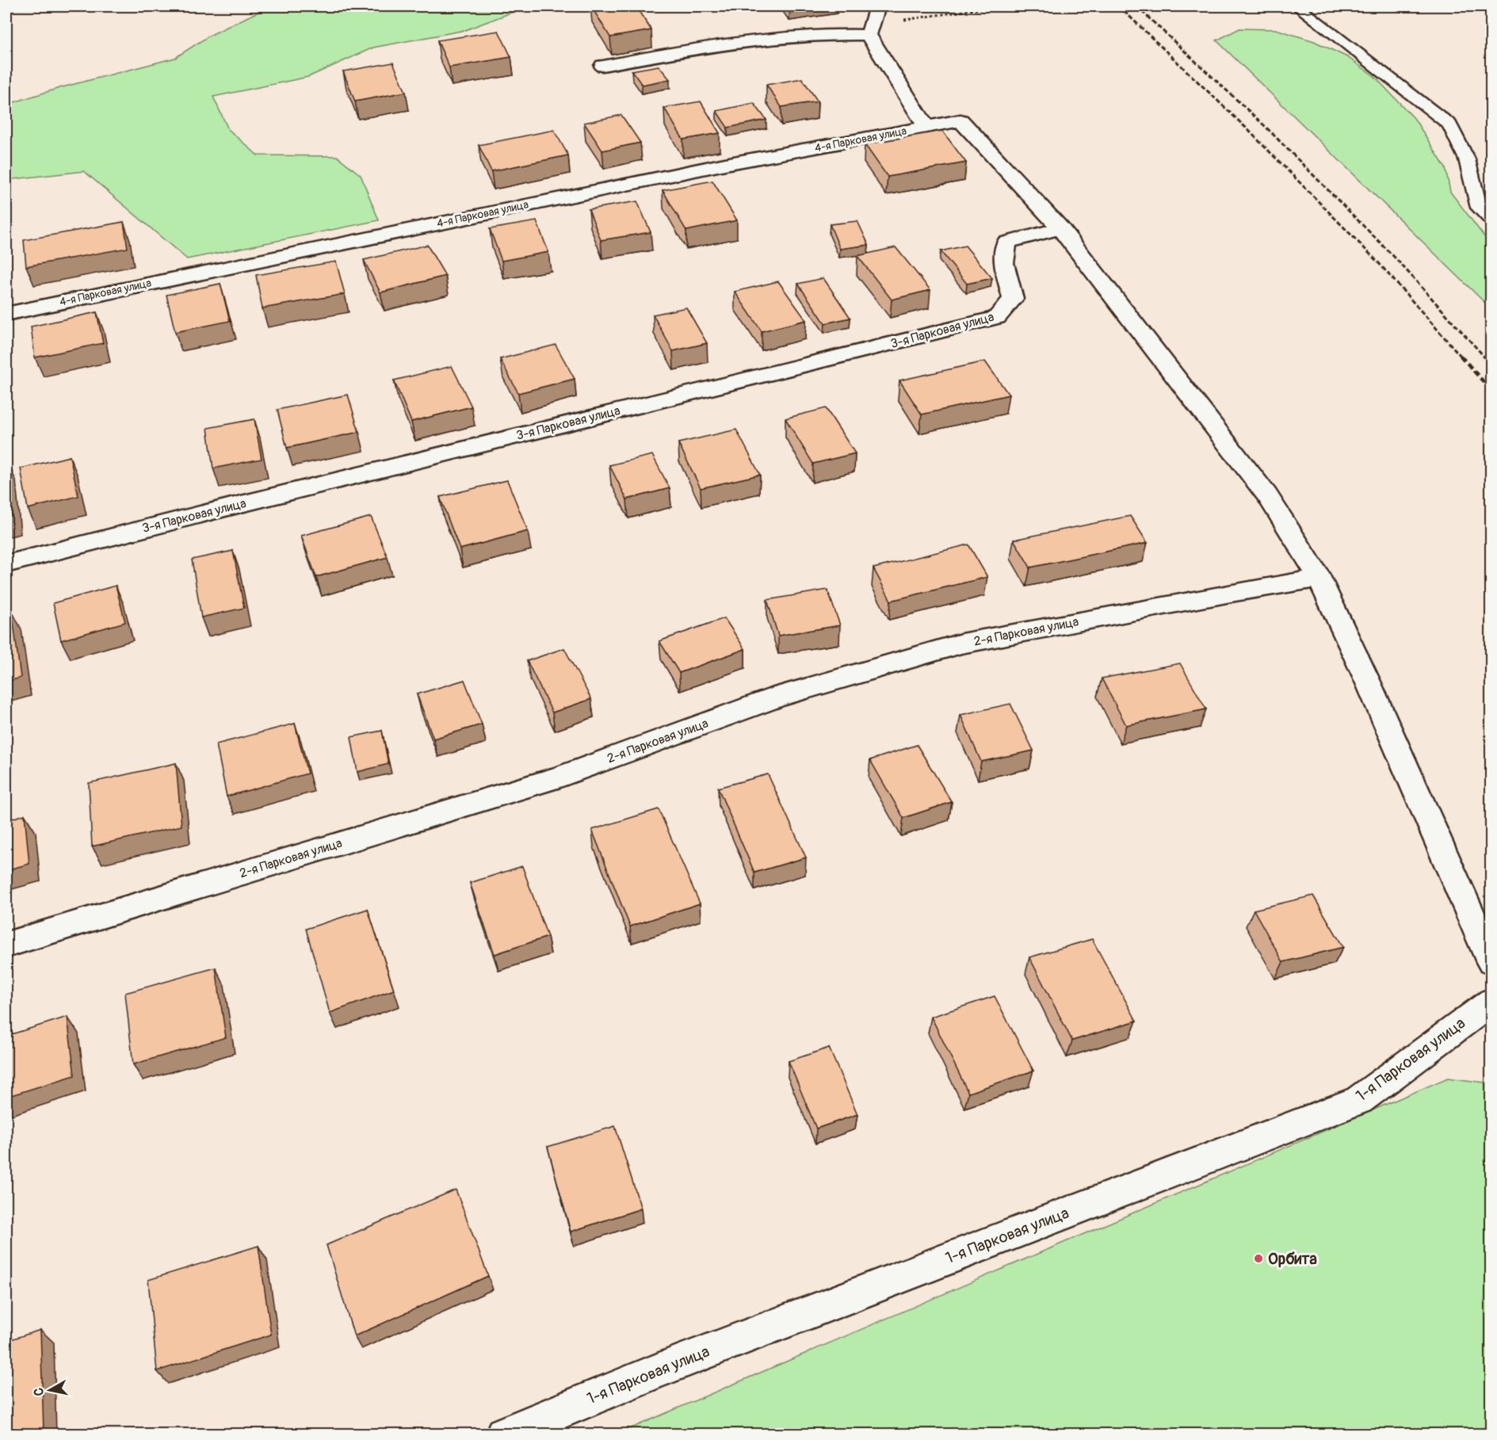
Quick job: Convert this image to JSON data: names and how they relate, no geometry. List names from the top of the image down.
{
  "streets": {
    "street": [
      "4-я Парковая улица",
      "3-я Парковая улица",
      "2-я Парковая улица",
      "1-я Парковая улица"
    ]
  },
  "crossings": [
    ["4-я Парковая улица", "3-я Парковая улица"]
  ],
  "places": ["Орбита"],
  "north": "left"
}
